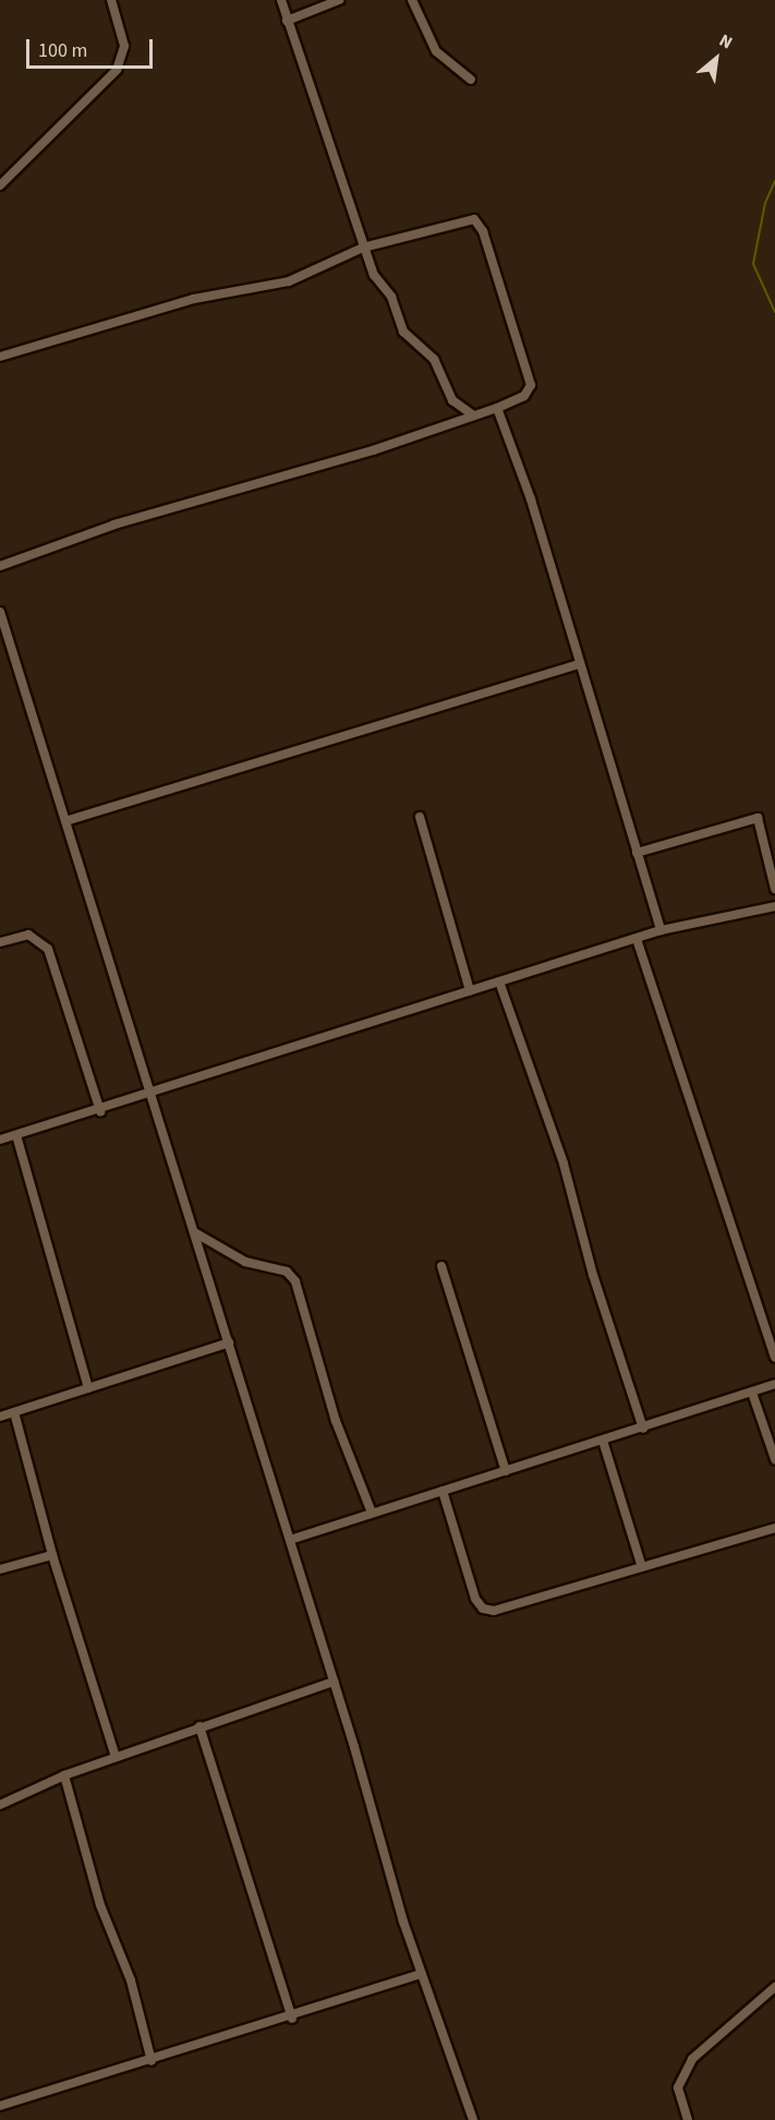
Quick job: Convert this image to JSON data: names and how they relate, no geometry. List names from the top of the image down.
{
  "scale_bar": "100 m",
  "north": "top right"
}
